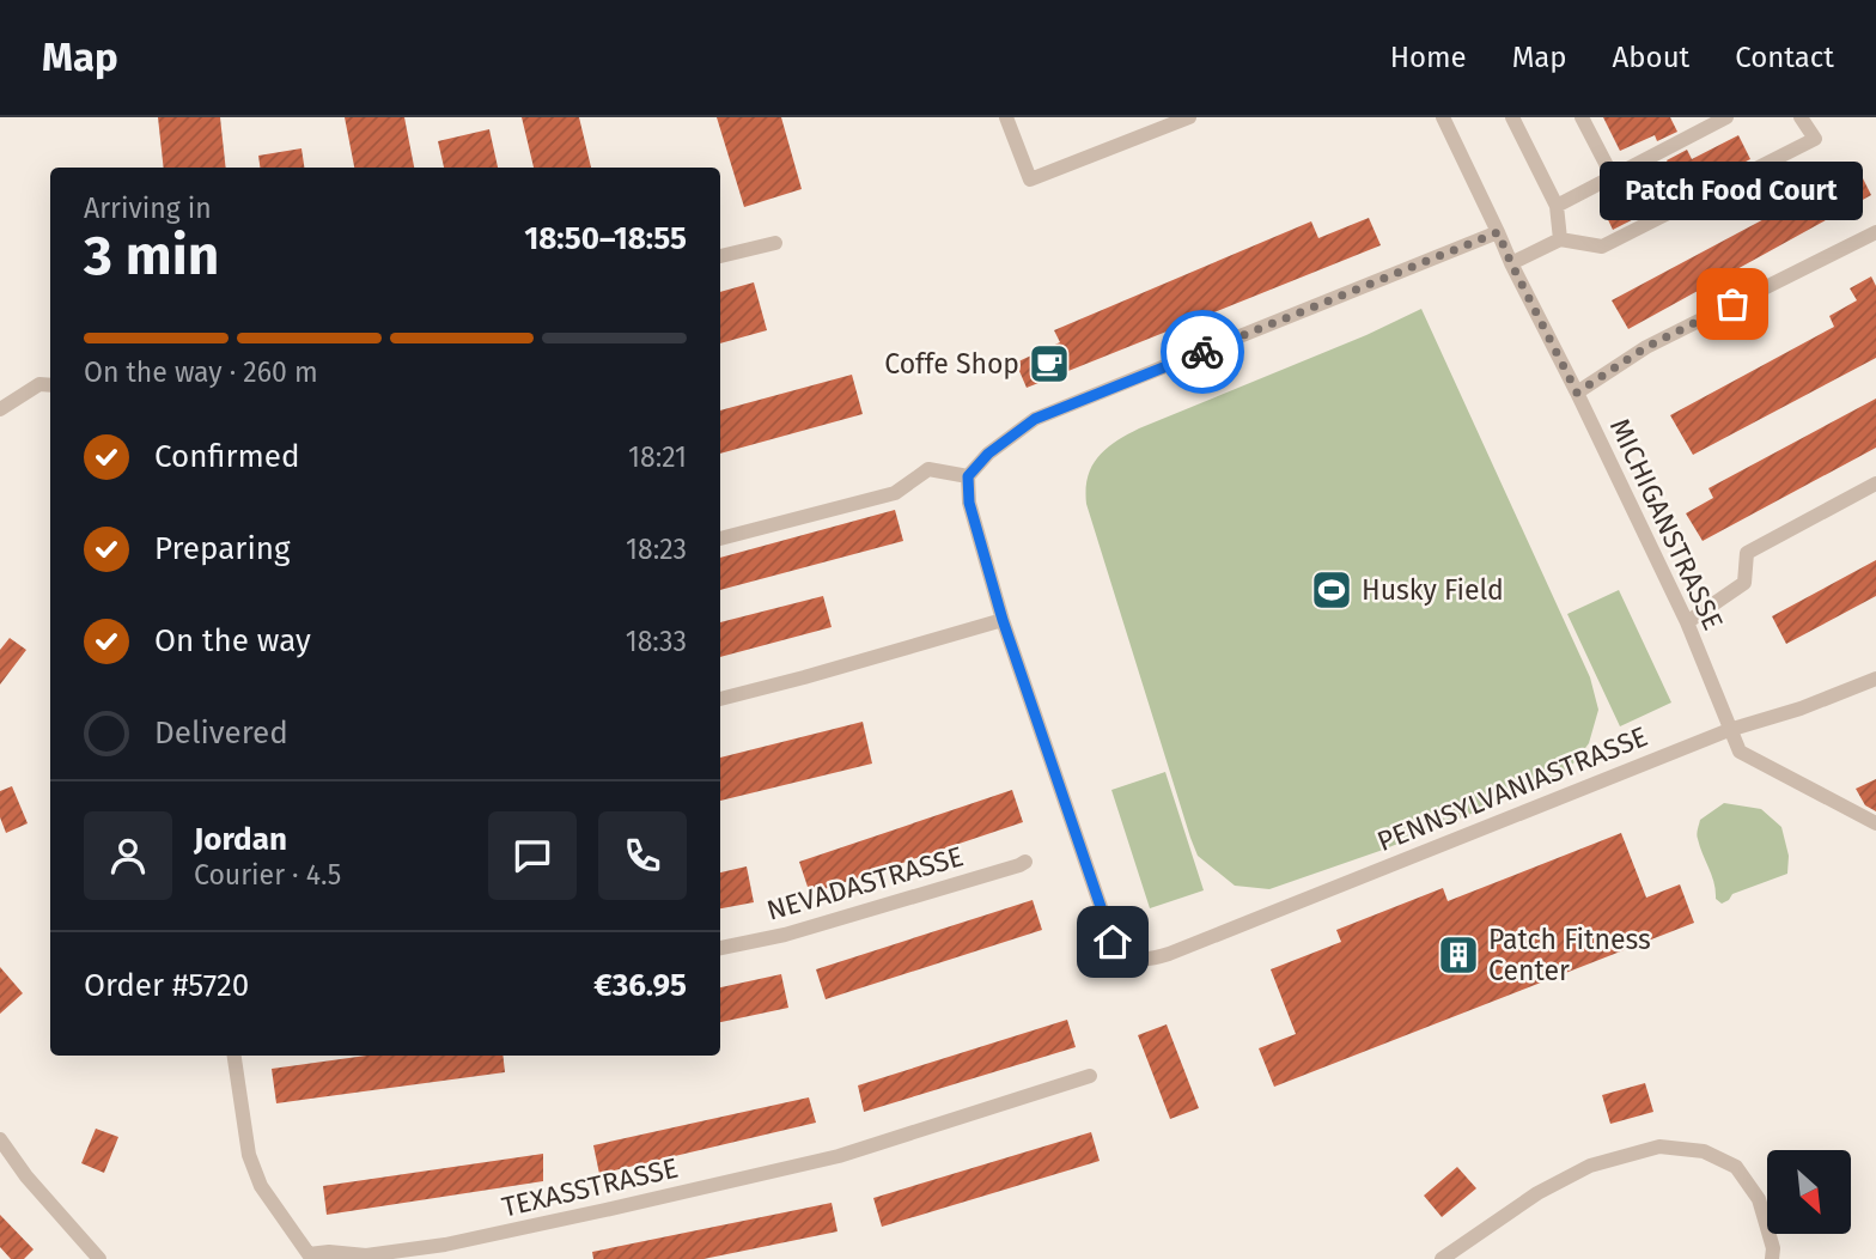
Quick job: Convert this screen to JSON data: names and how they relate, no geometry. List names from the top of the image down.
{
  "streets": {
    "street": [
      "MICHIGANSTRASSE",
      "PENNSYLVANIASTRASSE",
      "NEVADASTRASSE",
      "TEXASSTRASSE"
    ]
  },
  "crossings": [
    ["MICHIGANSTRASSE", "PENNSYLVANIASTRASSE"]
  ],
  "places": {
    "other": ["Patch Food Court"],
    "cafe": ["Coffe Shop"],
    "sports": ["Husky Field"],
    "building": ["Patch Fitness Center"]
  },
  "north": "bottom right",
  "page": {
    "header": "Map",
    "nav": [
      "Home",
      "Map",
      "About",
      "Contact"
    ],
    "bubble": "Patch Food Court",
    "heading": ["3 min", "Arriving in", "18:50–18:55"],
    "panel": [
      "Jordan",
      "Courier · 4.5",
      "Order #5720",
      "€36.95"
    ],
    "bar": "On the way · 260 m",
    "list": [
      ["Confirmed", "18:21"],
      ["Preparing", "18:23"],
      ["On the way", "18:33"],
      "Delivered"
    ]
  }
}
